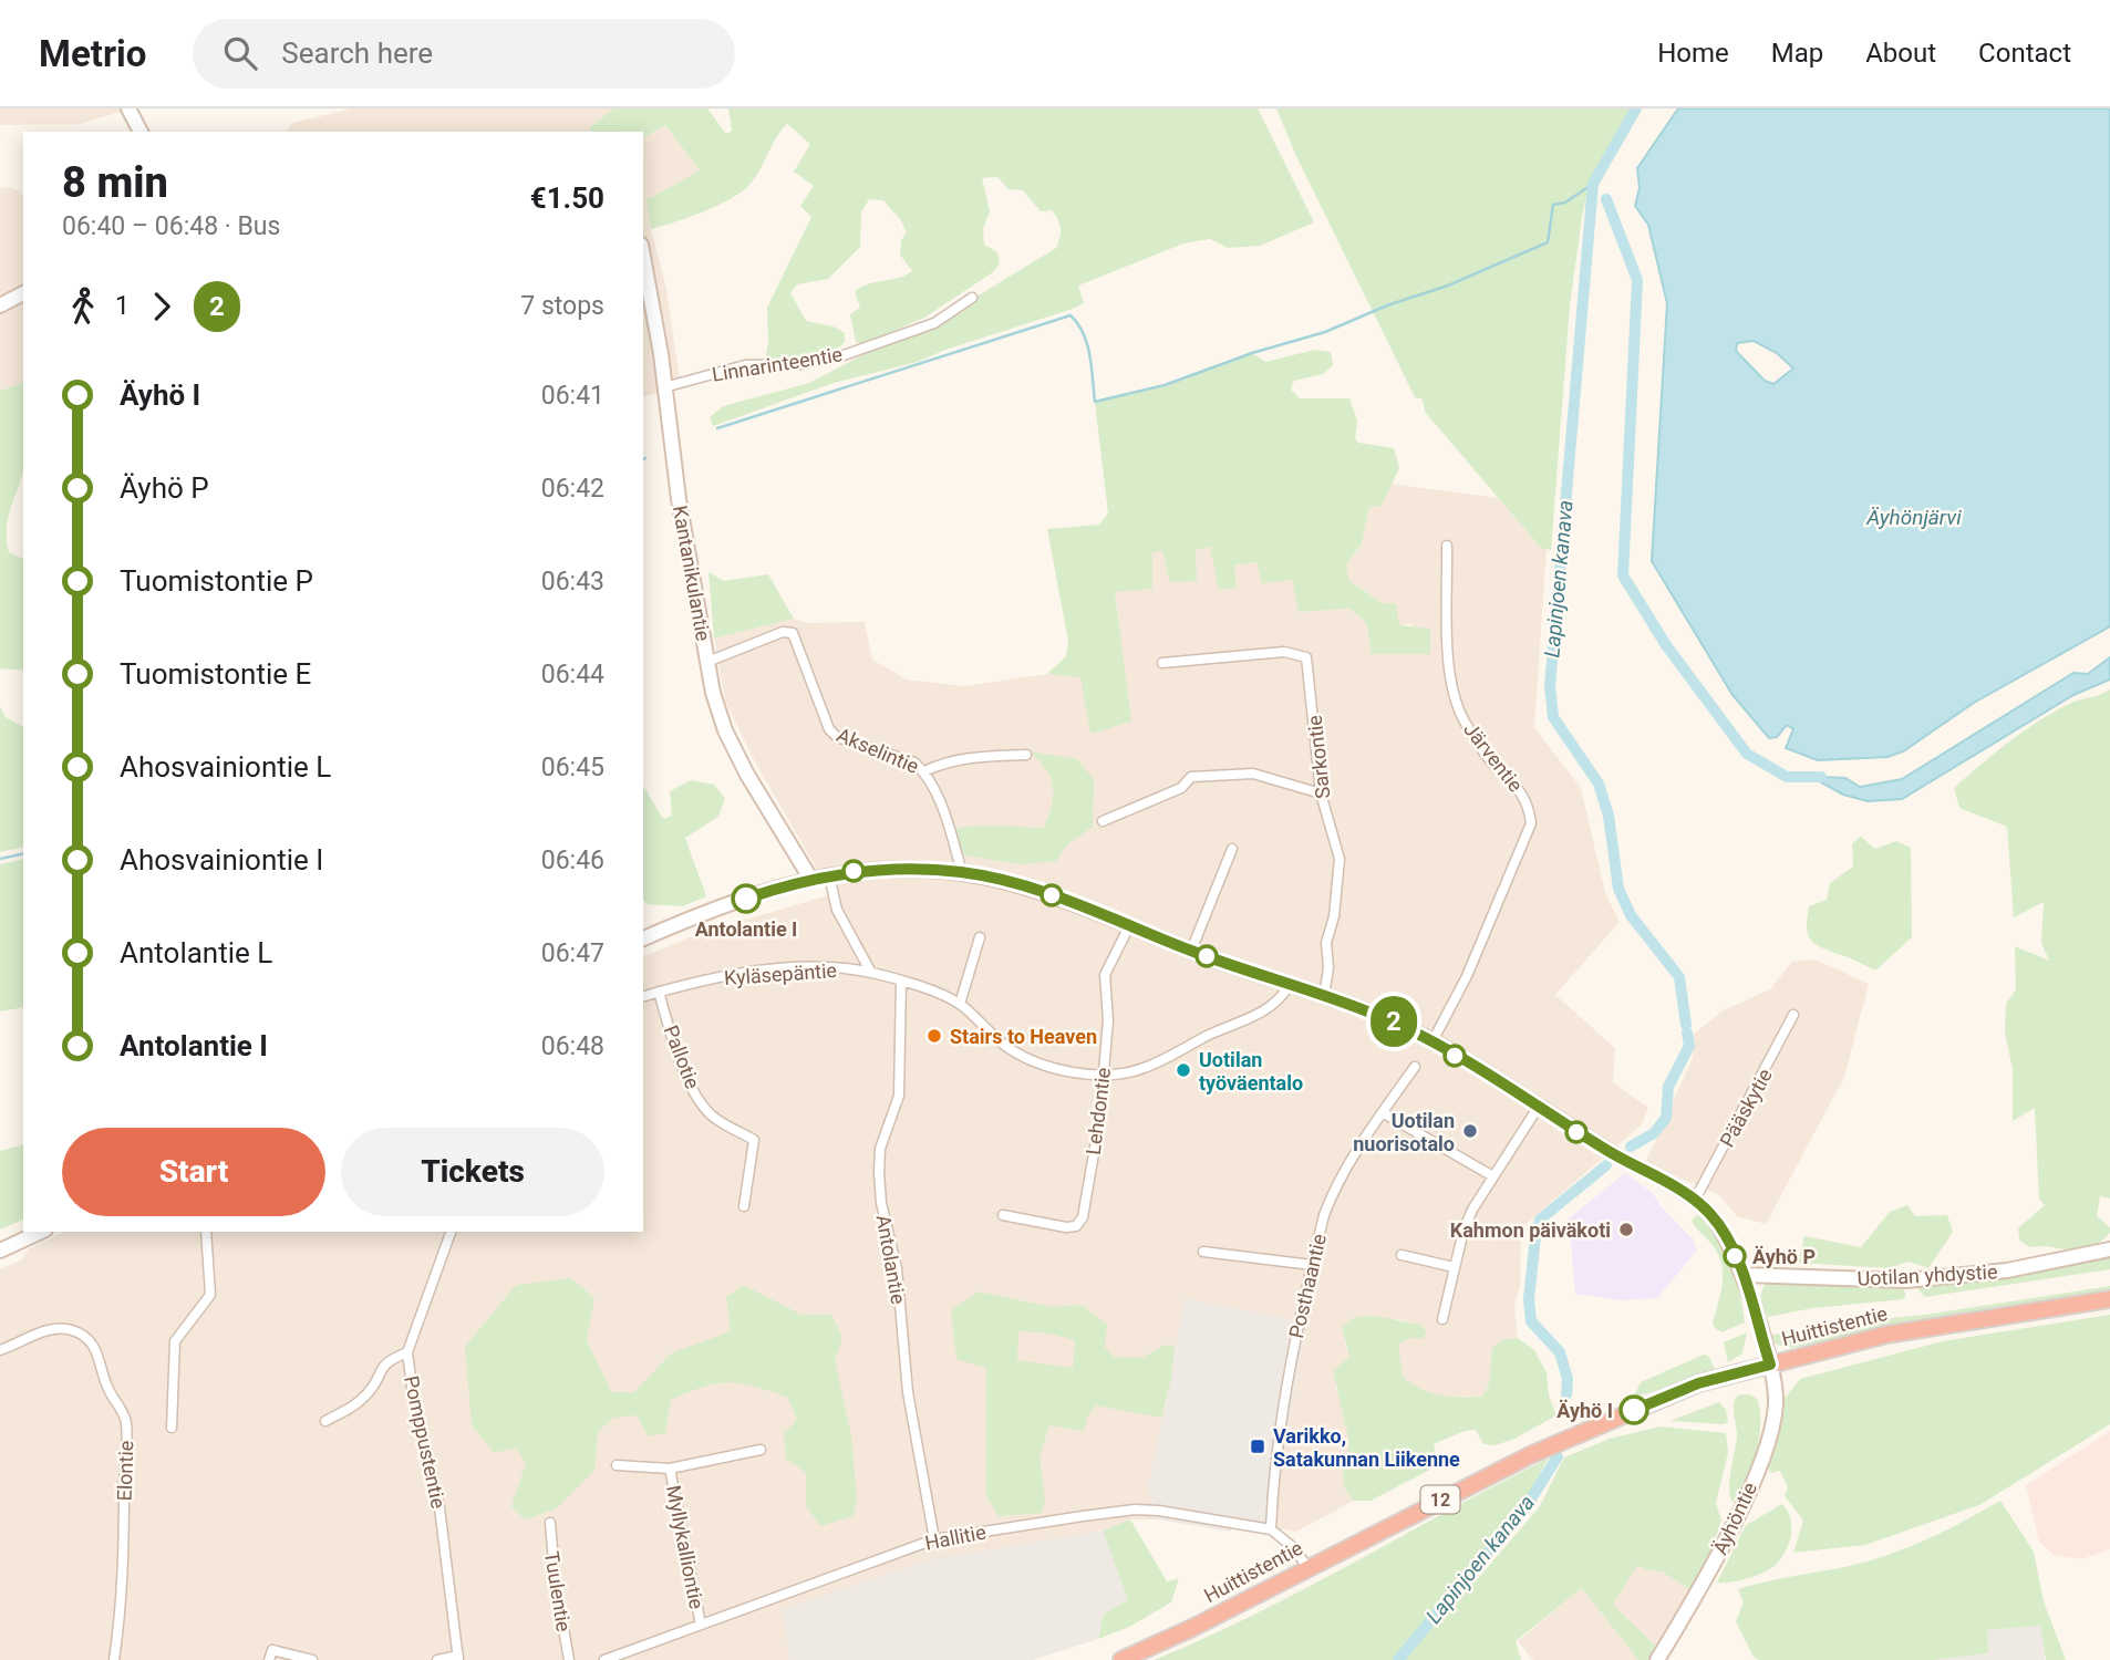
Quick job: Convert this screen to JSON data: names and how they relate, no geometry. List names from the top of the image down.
{
  "streets": {
    "highway": ["Huittistentie", "12"],
    "main road": ["Kantanikulantie", "Uotilan yhdystie", "Äyhöntie"],
    "street": [
      "Linnarinteentie",
      "Akselintie",
      "Sarkontie",
      "Järventie",
      "Kyläsepäntie",
      "Pallotie",
      "Pääskytie",
      "Lehdontie",
      "Antolantie",
      "Posthaantie",
      "Pomppustentie",
      "Elontie",
      "Hallitie",
      "Myllykalliontie",
      "Tuulentie"
    ]
  },
  "crossings": [
    ["Linnarinteentie", "Kantanikulantie"],
    ["Kantanikulantie", "Akselintie"],
    ["Kantanikulantie", "Äyhöntie"],
    ["Sarkontie", "Äyhöntie"],
    ["Järventie", "Äyhöntie"],
    ["Kyläsepäntie", "Pallotie"],
    ["Kyläsepäntie", "Lehdontie"],
    ["Kyläsepäntie", "Antolantie"],
    ["Kyläsepäntie", "Äyhöntie"],
    ["Pääskytie", "Äyhöntie"],
    ["Lehdontie", "Äyhöntie"],
    ["Antolantie", "Hallitie"],
    ["Uotilan yhdystie", "Äyhöntie"],
    ["Posthaantie", "Hallitie"],
    ["Huittistentie", "Äyhöntie"],
    ["Hallitie", "Myllykalliontie"]
  ],
  "water": ["Äyhönjärvi", "Lapinjoen kanava"],
  "places": {
    "other": [
      "Antolantie I",
      "Stairs to Heaven",
      "Uotilan työväentalo",
      "Uotilan nuorisotalo",
      "Kahmon päiväkoti",
      "Äyhö P",
      "Äyhö I"
    ],
    "transit": ["Varikko, Satakunnan Liikenne"]
  },
  "lines": ["bus line 2"],
  "page": {
    "header": "Metrio",
    "search": "Search here",
    "nav": [
      "Home",
      "Map",
      "About",
      "Contact"
    ],
    "on_map": "2",
    "heading": ["8 min", "06:40 – 06:48 · Bus", "€1.50"],
    "legs": ["1", "2", "7 stops"],
    "list": [
      {
        "name": "Äyhö I",
        "value": "06:41"
      },
      {
        "name": "Äyhö P",
        "value": "06:42"
      },
      {
        "name": "Tuomistontie P",
        "value": "06:43"
      },
      {
        "name": "Tuomistontie E",
        "value": "06:44"
      },
      {
        "name": "Ahosvainiontie L",
        "value": "06:45"
      },
      {
        "name": "Ahosvainiontie I",
        "value": "06:46"
      },
      {
        "name": "Antolantie L",
        "value": "06:47"
      },
      {
        "name": "Antolantie I",
        "value": "06:48"
      }
    ],
    "buttons": ["Start", "Tickets"]
  }
}
